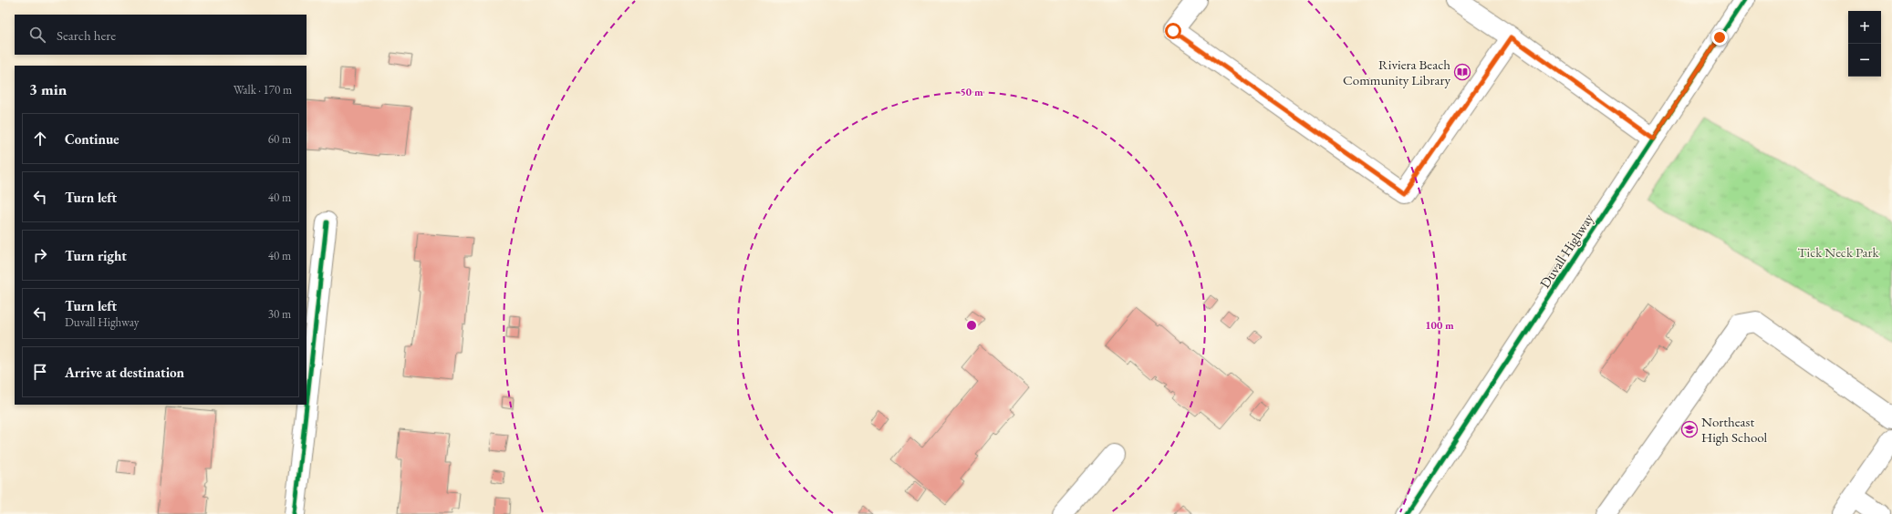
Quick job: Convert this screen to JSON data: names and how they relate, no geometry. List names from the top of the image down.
{
  "streets": {
    "street": ["Duvall Highway"]
  },
  "parks": ["Tick Neck Park"],
  "places": {
    "library": ["Riviera Beach Community Library"],
    "school or university": ["Northeast High School"]
  },
  "page": {
    "map_buttons": ["+", "−"],
    "search": "Search here",
    "heading": ["3 min", "Walk · 170 m"],
    "list": [
      ["Continue", "60 m"],
      ["Turn left", "40 m"],
      ["Turn right", "40 m"],
      ["Turn left", "Duvall Highway", "30 m"],
      "Arrive at destination"
    ]
  },
  "rings": ["50 m", "100 m"]
}
